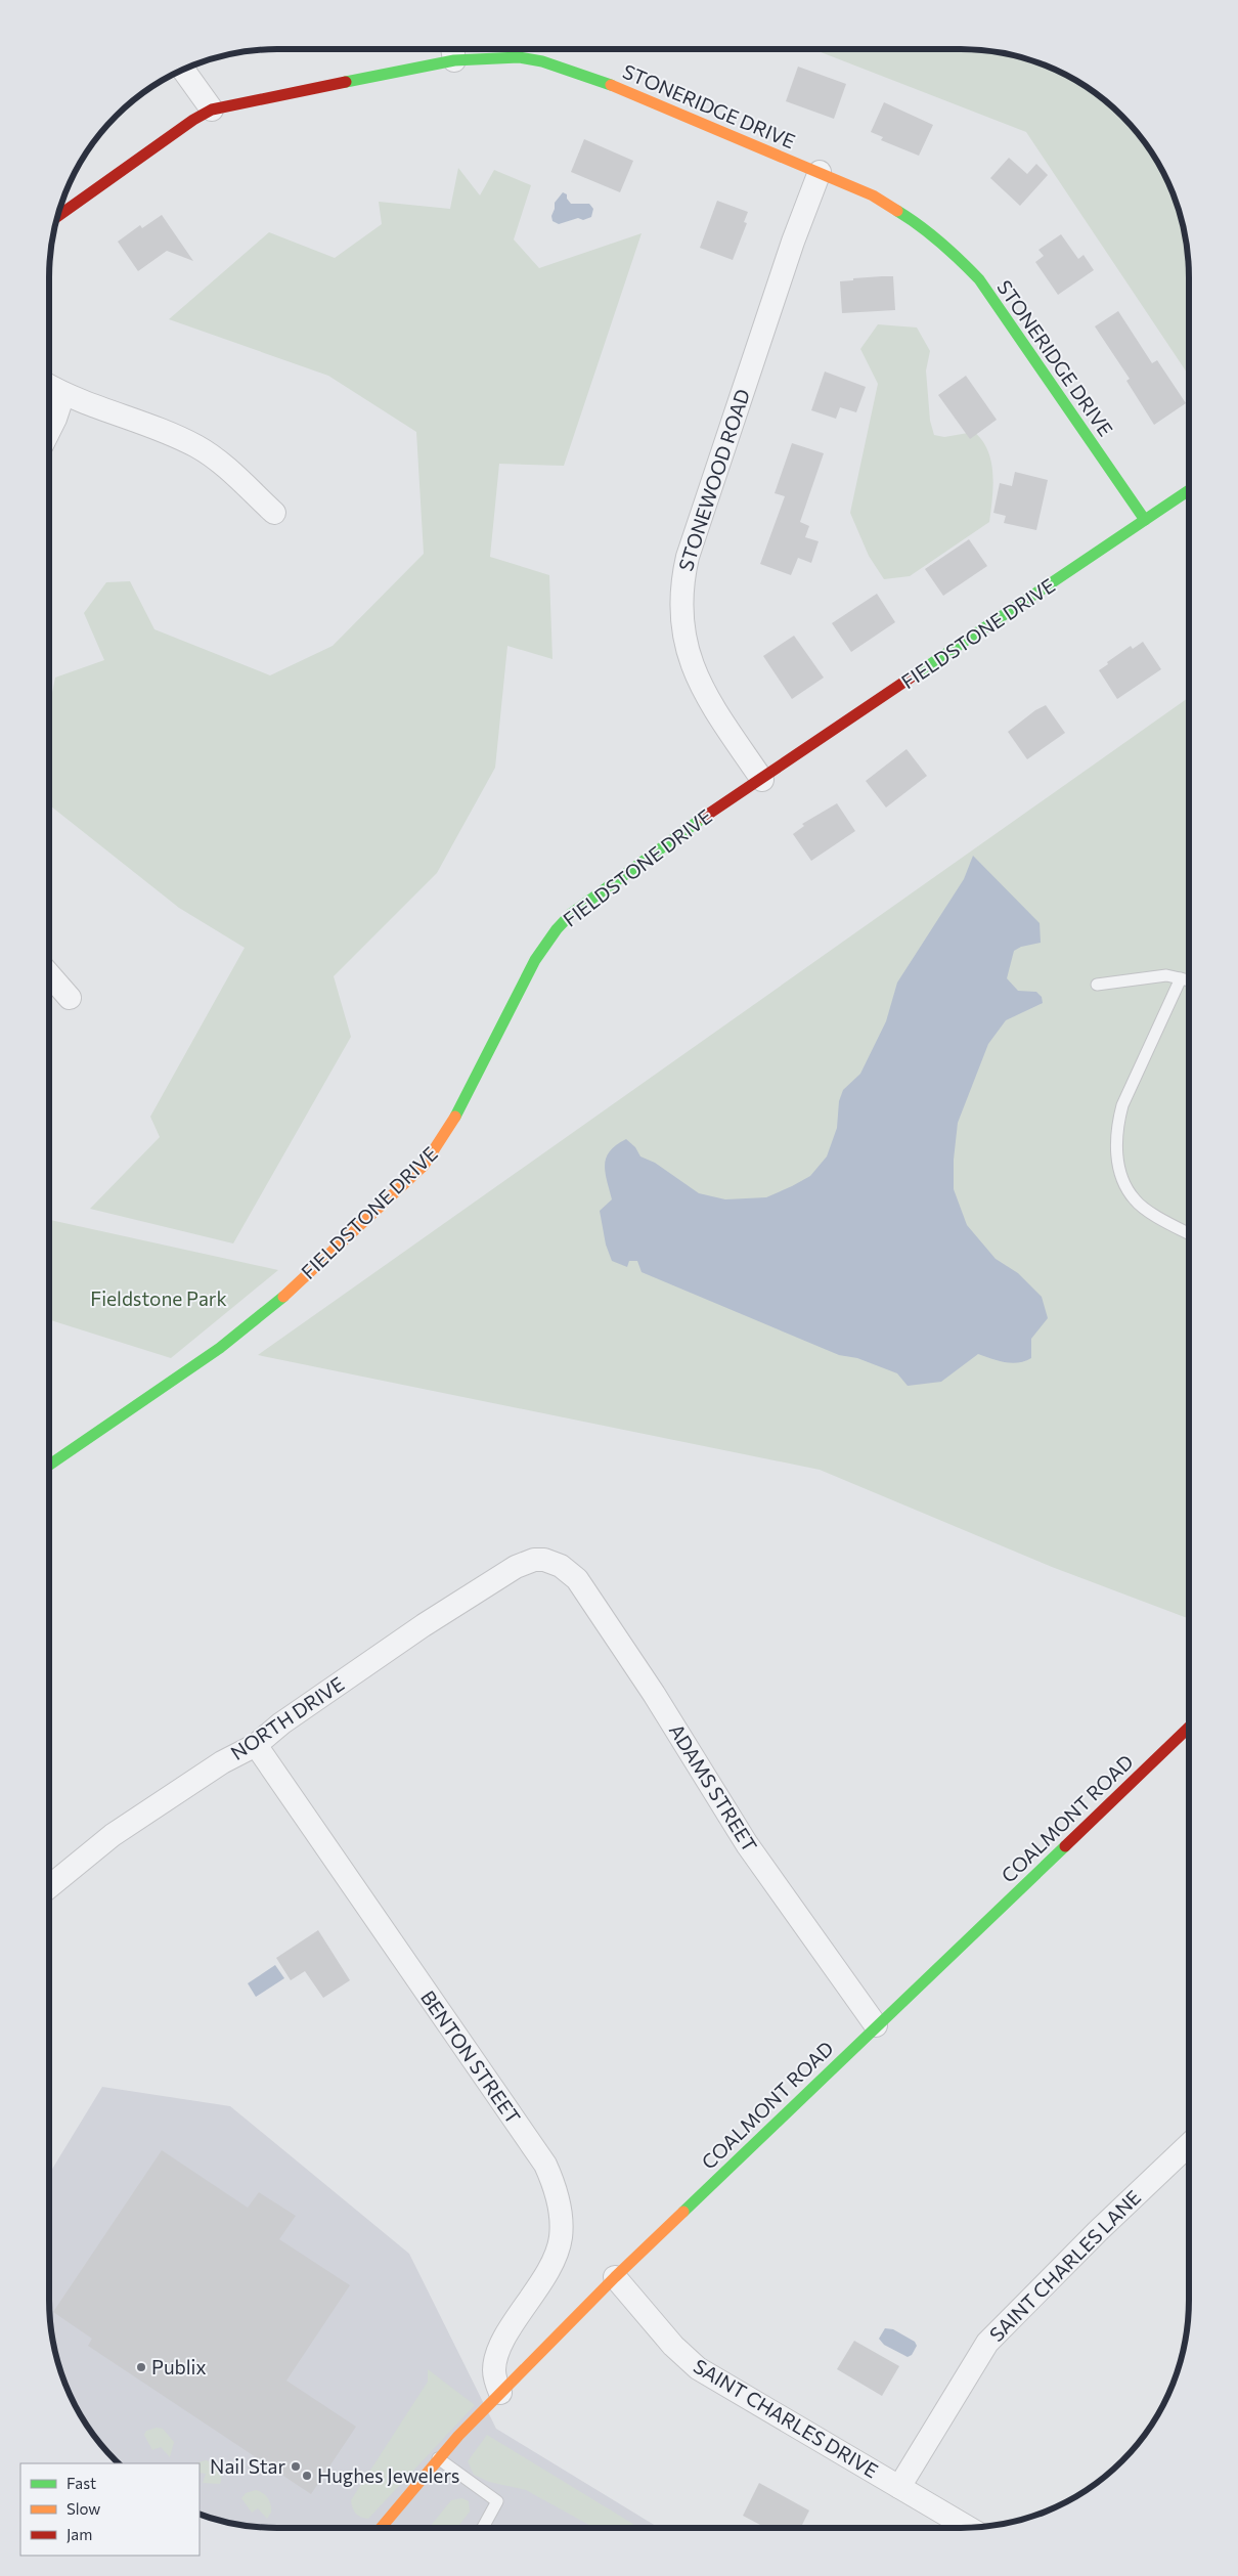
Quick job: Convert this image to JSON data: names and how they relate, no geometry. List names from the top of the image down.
{
  "streets": {
    "street": [
      "STONERIDGE DRIVE",
      "STONEWOOD ROAD",
      "FIELDSTONE DRIVE",
      "NORTH DRIVE",
      "ADAMS STREET",
      "COALMONT ROAD",
      "BENTON STREET",
      "SAINT CHARLES LANE",
      "SAINT CHARLES DRIVE"
    ]
  },
  "crossings": [
    ["STONERIDGE DRIVE", "STONEWOOD ROAD"],
    ["STONERIDGE DRIVE", "FIELDSTONE DRIVE"],
    ["STONEWOOD ROAD", "FIELDSTONE DRIVE"],
    ["NORTH DRIVE", "ADAMS STREET"],
    ["NORTH DRIVE", "BENTON STREET"],
    ["ADAMS STREET", "COALMONT ROAD"],
    ["COALMONT ROAD", "BENTON STREET"],
    ["COALMONT ROAD", "SAINT CHARLES DRIVE"],
    ["SAINT CHARLES LANE", "SAINT CHARLES DRIVE"]
  ],
  "parks": ["Fieldstone Park"],
  "places": ["Publix", "Nail Star", "Hughes Jewelers"],
  "legend": ["Fast", "Slow", "Jam"]
}
